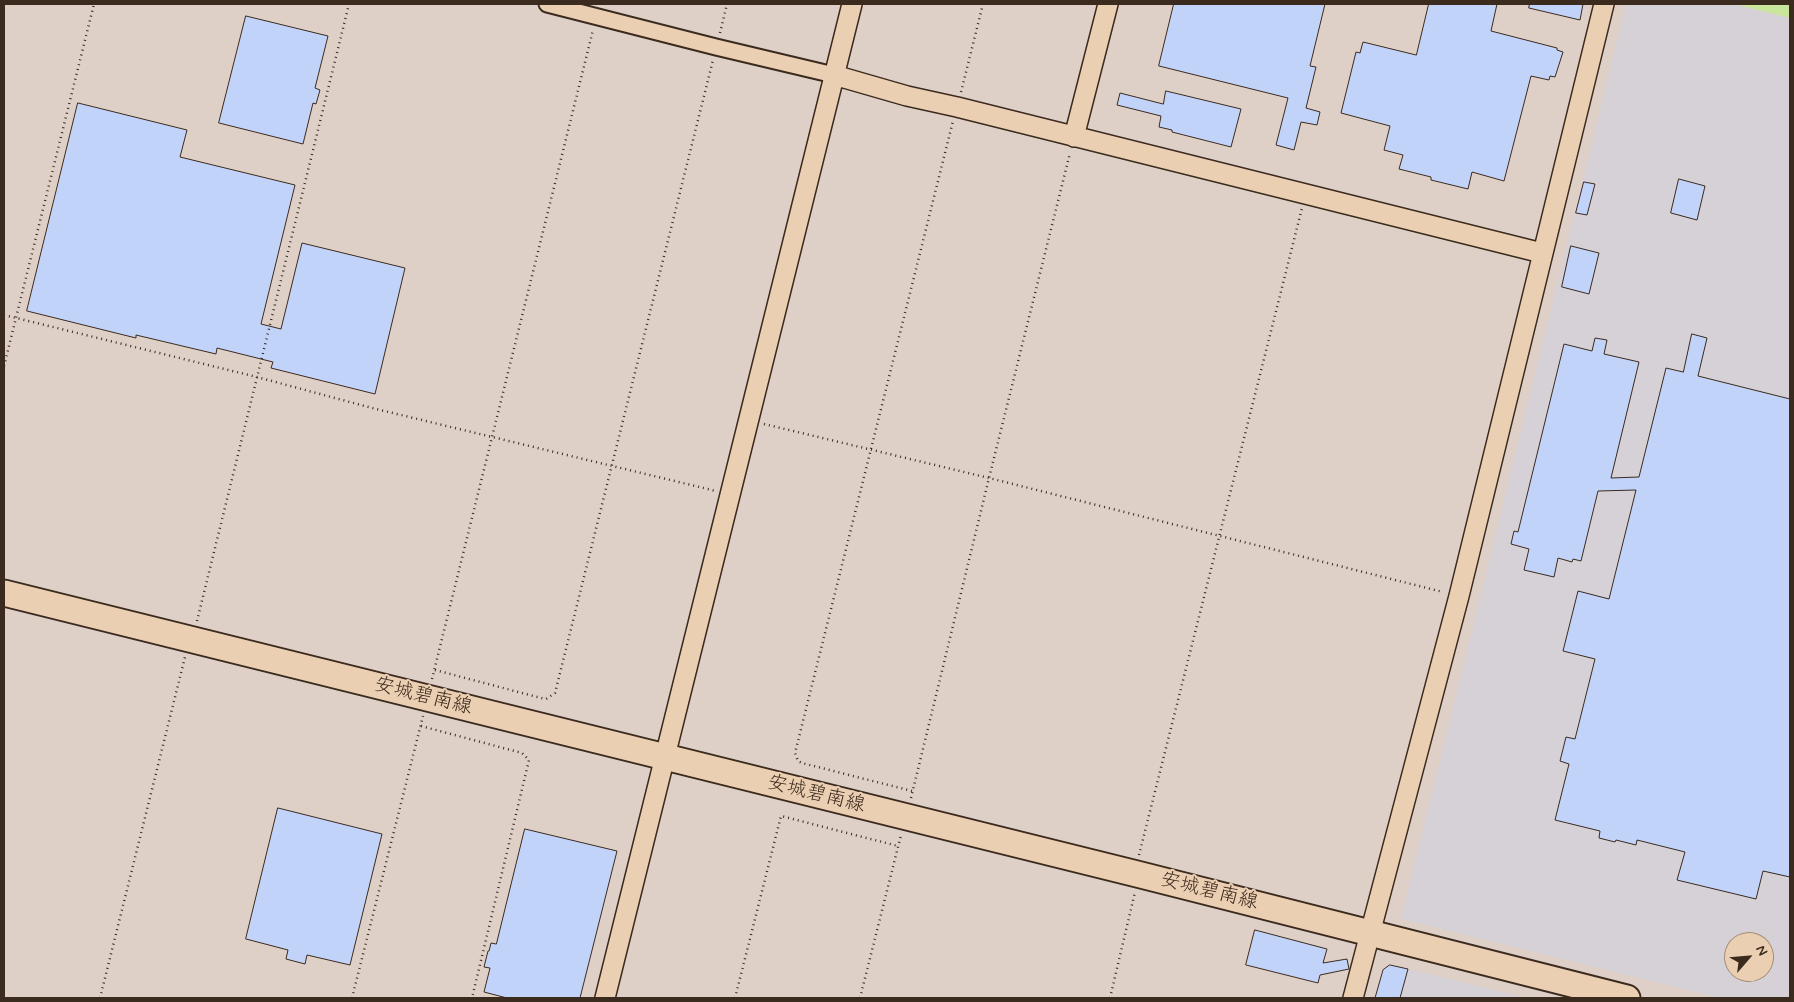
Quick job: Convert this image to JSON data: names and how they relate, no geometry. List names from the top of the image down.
{
  "streets": {
    "main road": ["安城碧南線"]
  },
  "north": "top right"
}
